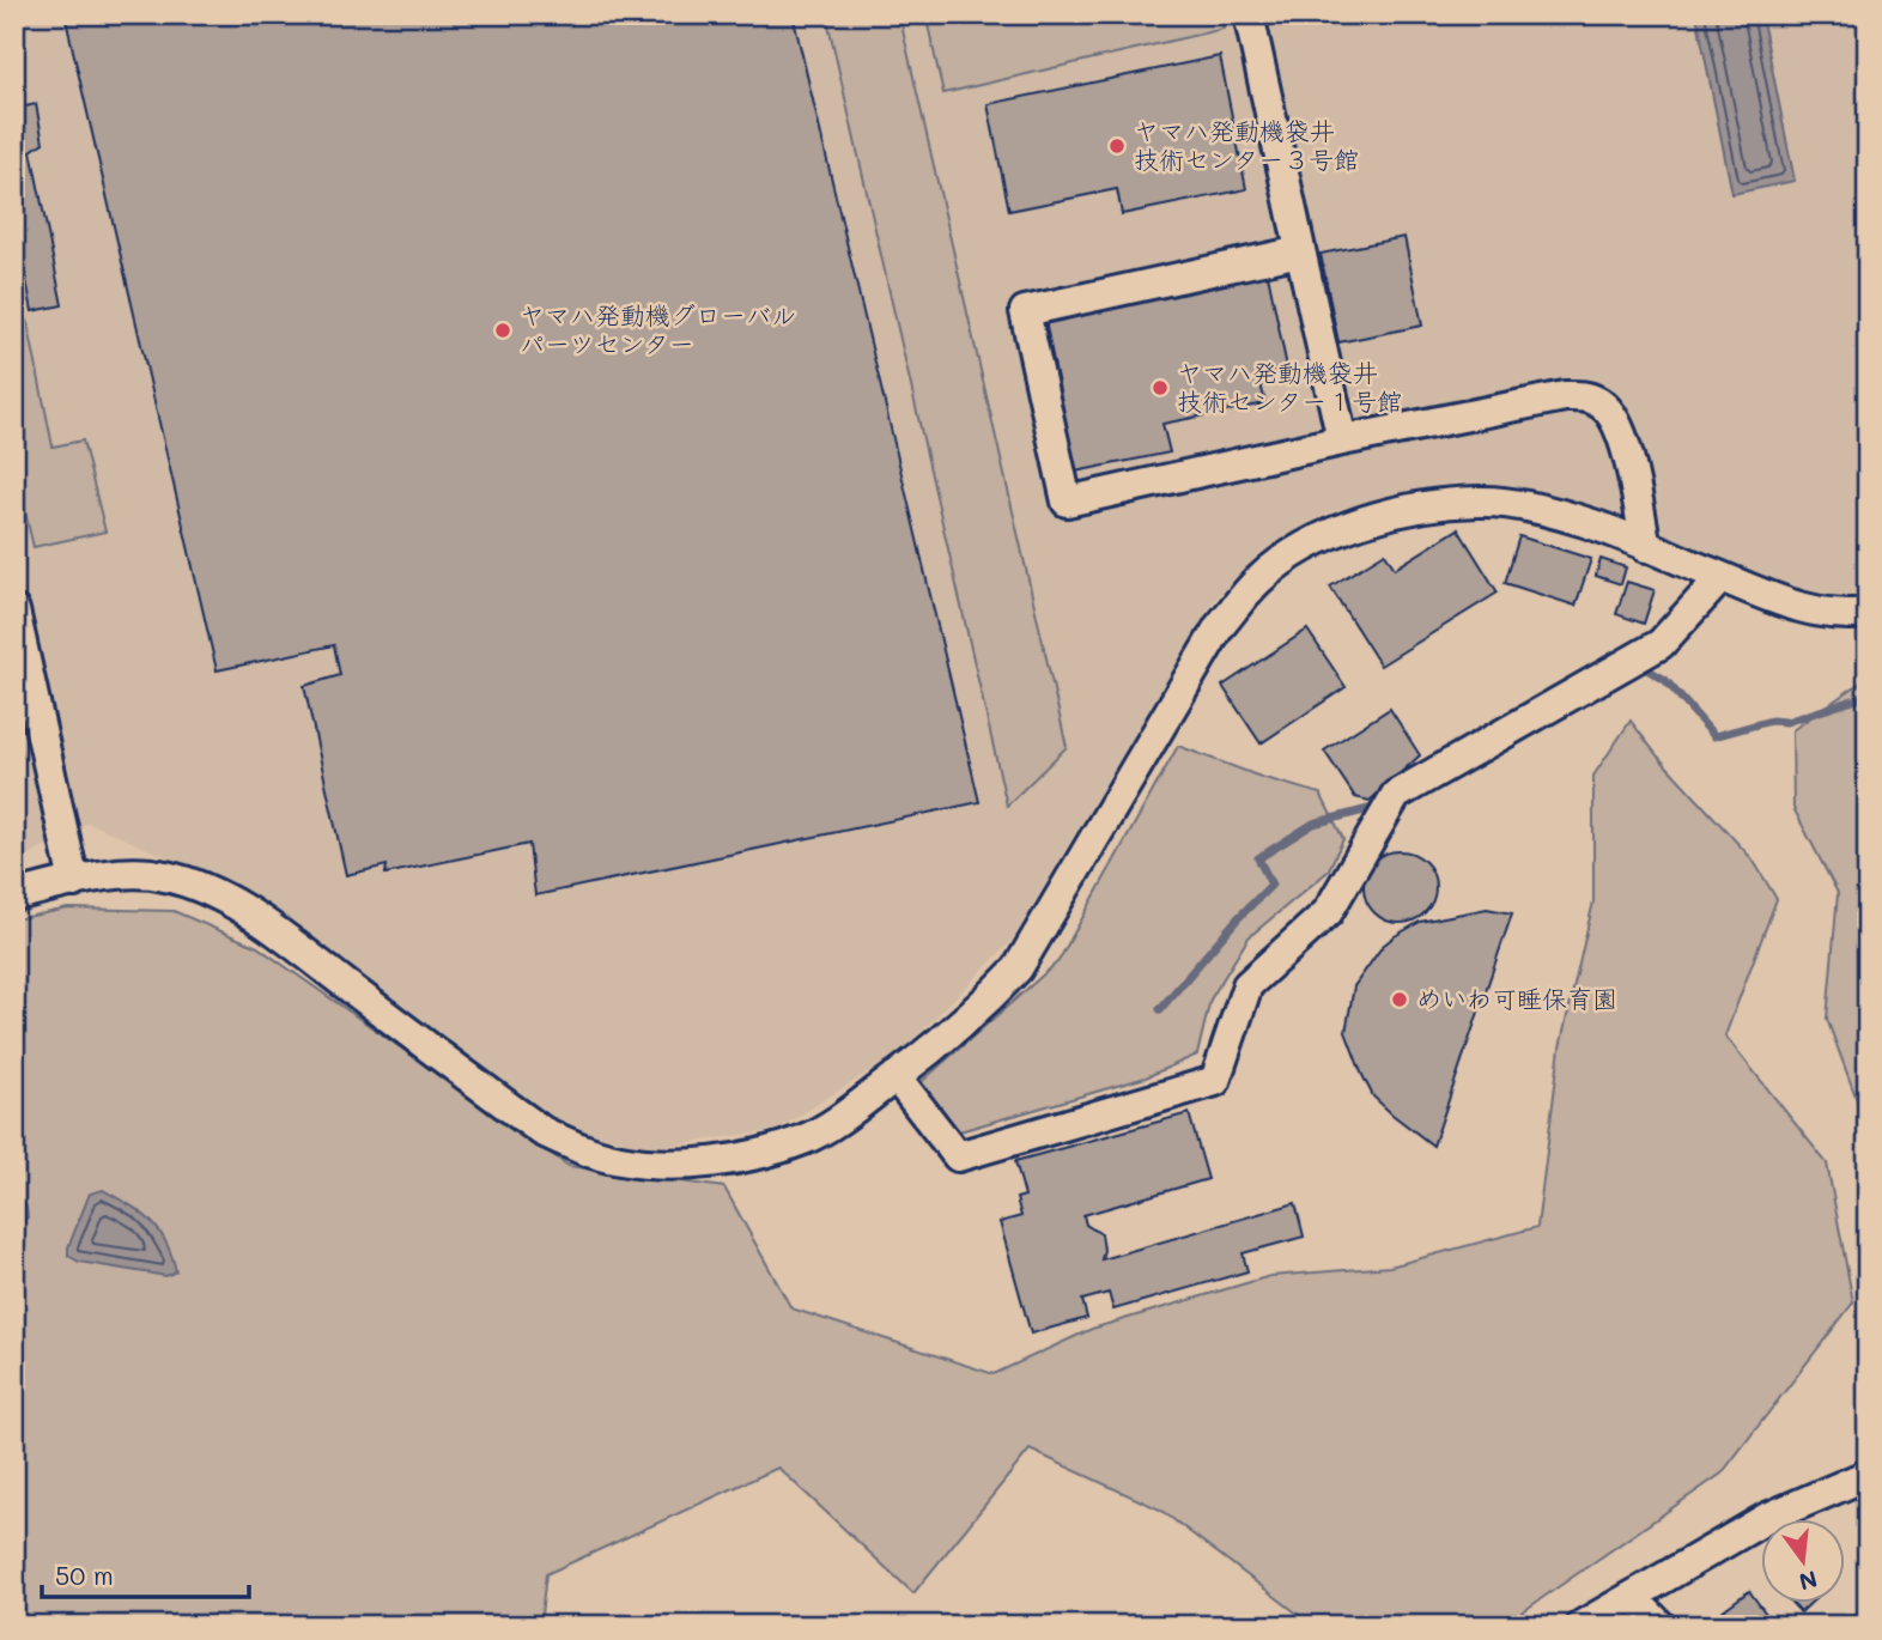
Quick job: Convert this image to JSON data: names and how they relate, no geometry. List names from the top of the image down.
{
  "places": [
    "ヤマハ発動機袋井 技術センター３号館",
    "ヤマハ発動機グローバル パーツセンター",
    "ヤマハ発動機袋井 技術センター１号館",
    "めいわ可睡保育園"
  ],
  "scale_bar": "50 m",
  "north": "bottom"
}
